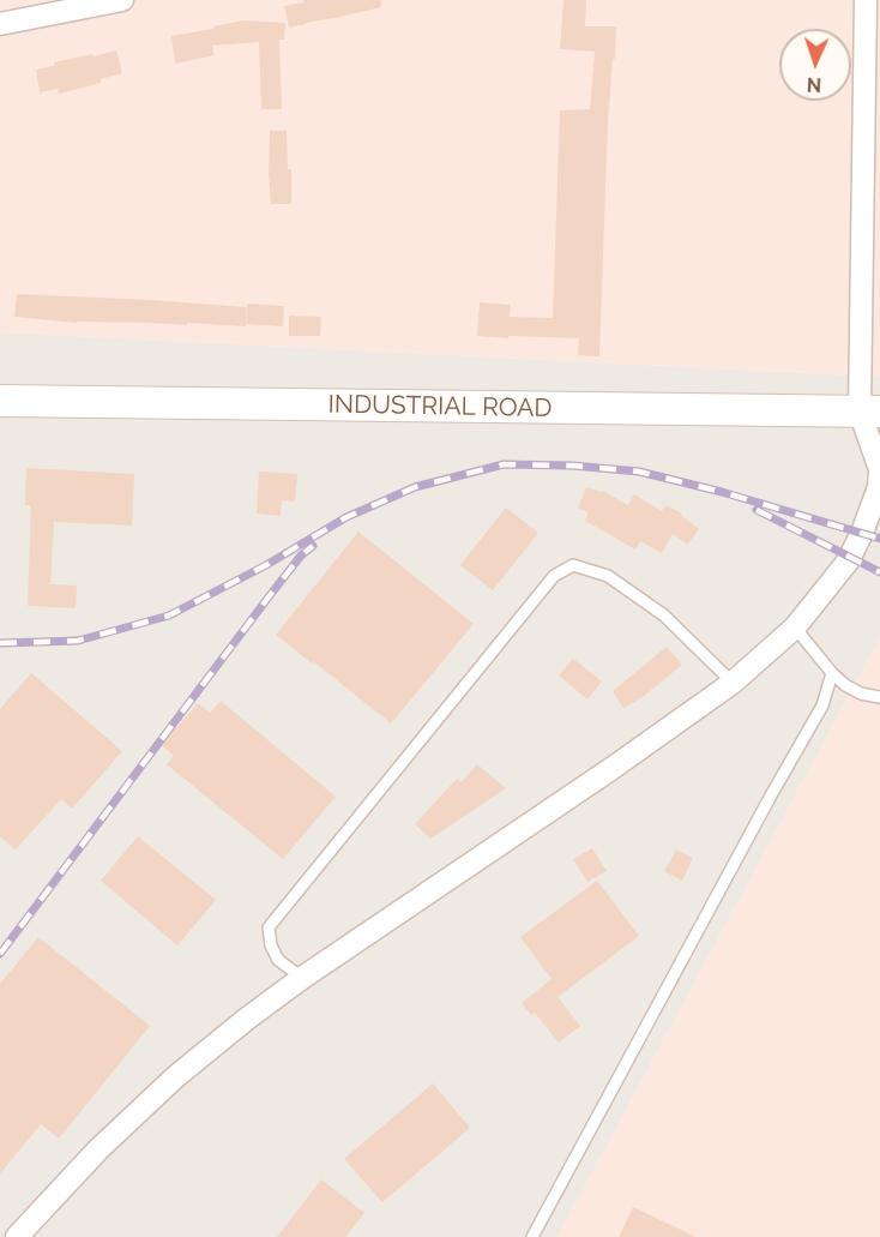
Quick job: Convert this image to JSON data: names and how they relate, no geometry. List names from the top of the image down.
{
  "streets": {
    "street": ["INDUSTRIAL ROAD"]
  },
  "north": "bottom"
}
